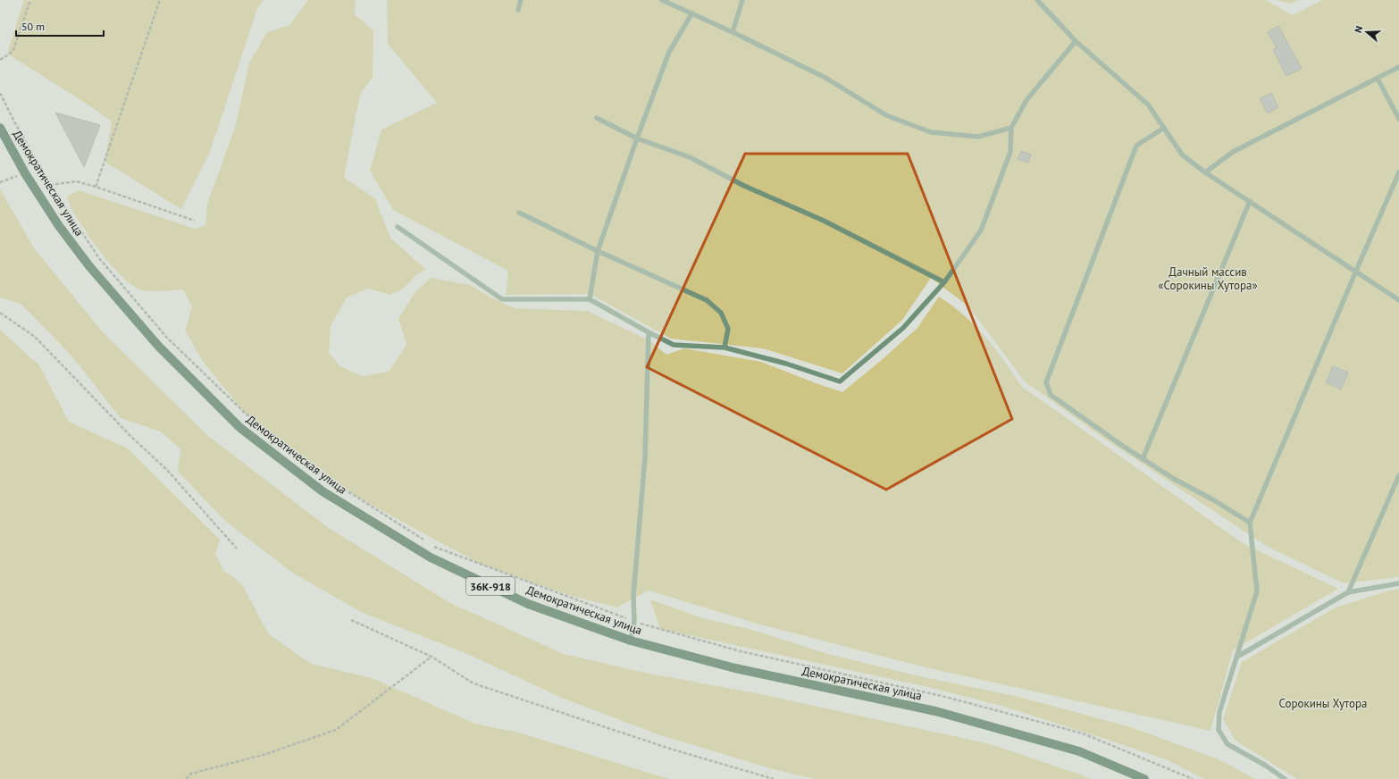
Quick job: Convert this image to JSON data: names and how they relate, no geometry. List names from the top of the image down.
{
  "streets": {
    "main road": ["Демократическая улица", "36К-918"]
  },
  "parks": ["Дачный массив «Сорокины Хутора»", "Сорокины Хутора"],
  "scale_bar": "50 m",
  "north": "left"
}
